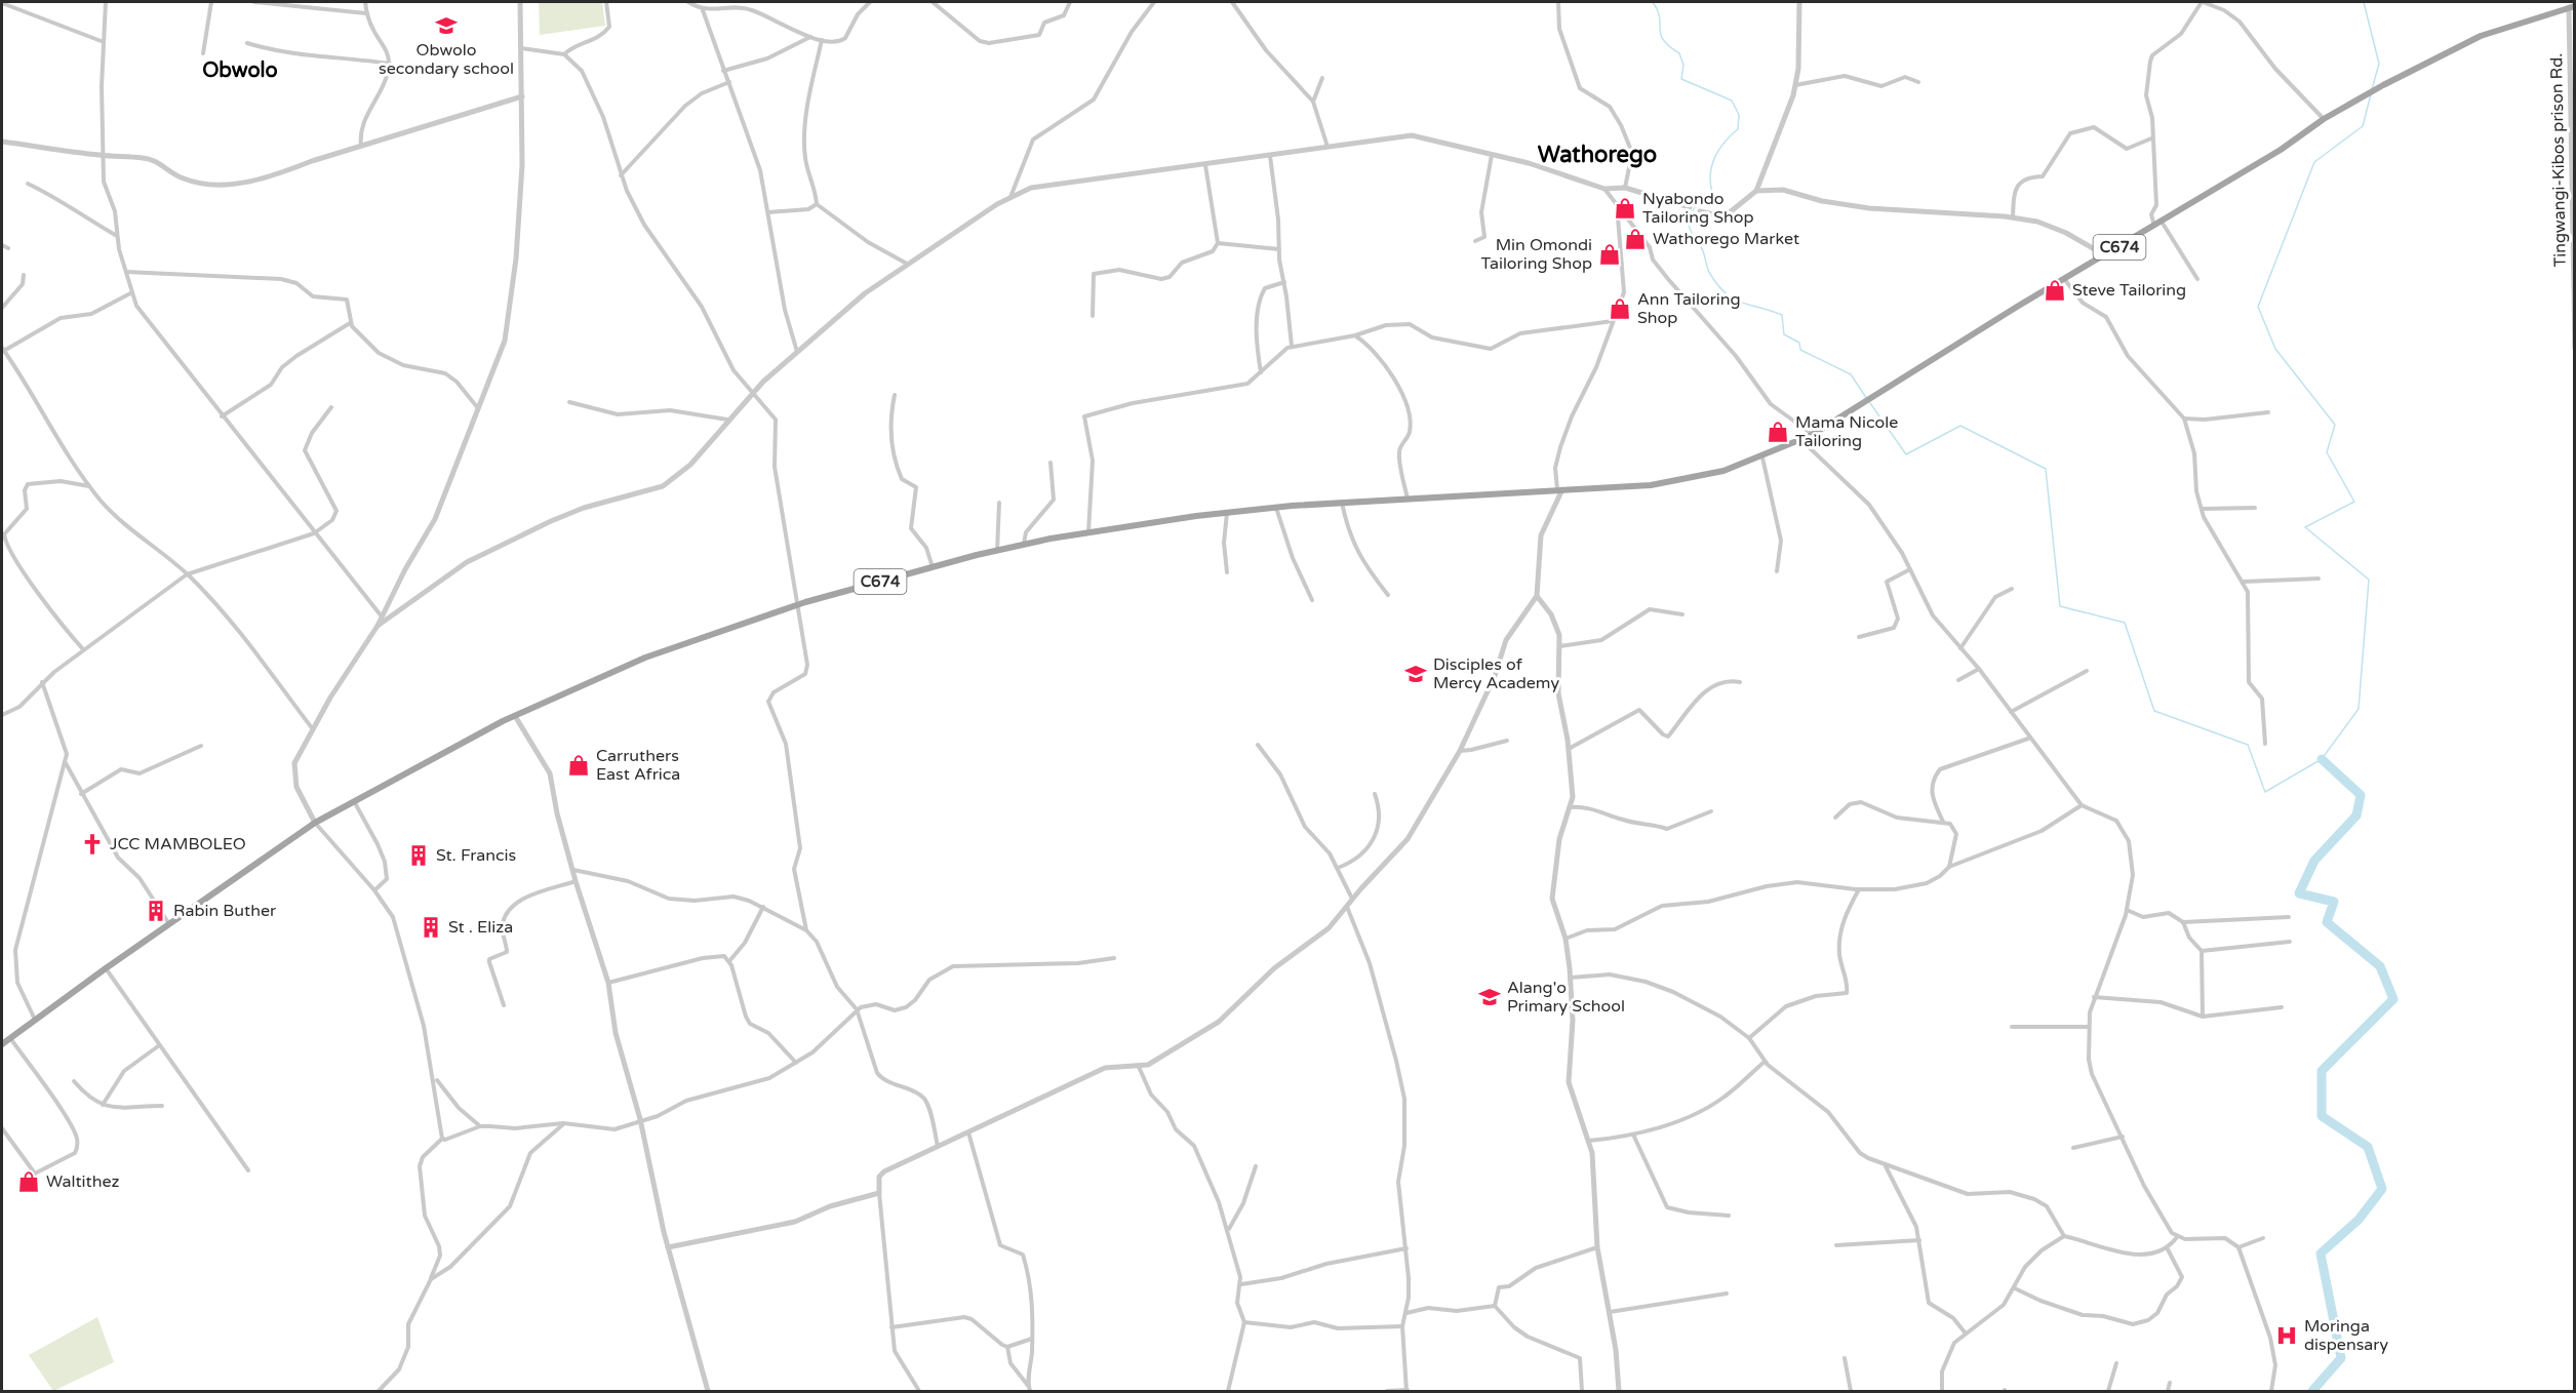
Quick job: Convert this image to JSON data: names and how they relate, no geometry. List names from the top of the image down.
{
  "streets": {
    "main road": ["C674"],
    "street": ["Tingwangi-Kibos prison Rd."]
  },
  "crossings": [
    ["Tingwangi-Kibos prison Rd.", "C674"]
  ],
  "districts": ["Obwolo", "Wathorego"],
  "places": {
    "school or university": ["Obwolo secondary school", "Disciples of Mercy Academy", "Alang'o Primary School"],
    "shop": [
      "Nyabondo Tailoring Shop",
      "Wathorego Market",
      "Min Omondi Tailoring Shop",
      "Steve Tailoring",
      "Ann Tailoring Shop",
      "Mama Nicole Tailoring",
      "Carruthers East Africa",
      "Waltithez"
    ],
    "church": ["JCC MAMBOLEO"],
    "building": ["St. Francis", "Rabin Buther", "St . Eliza"],
    "hospital": ["Moringa dispensary"]
  }
}
